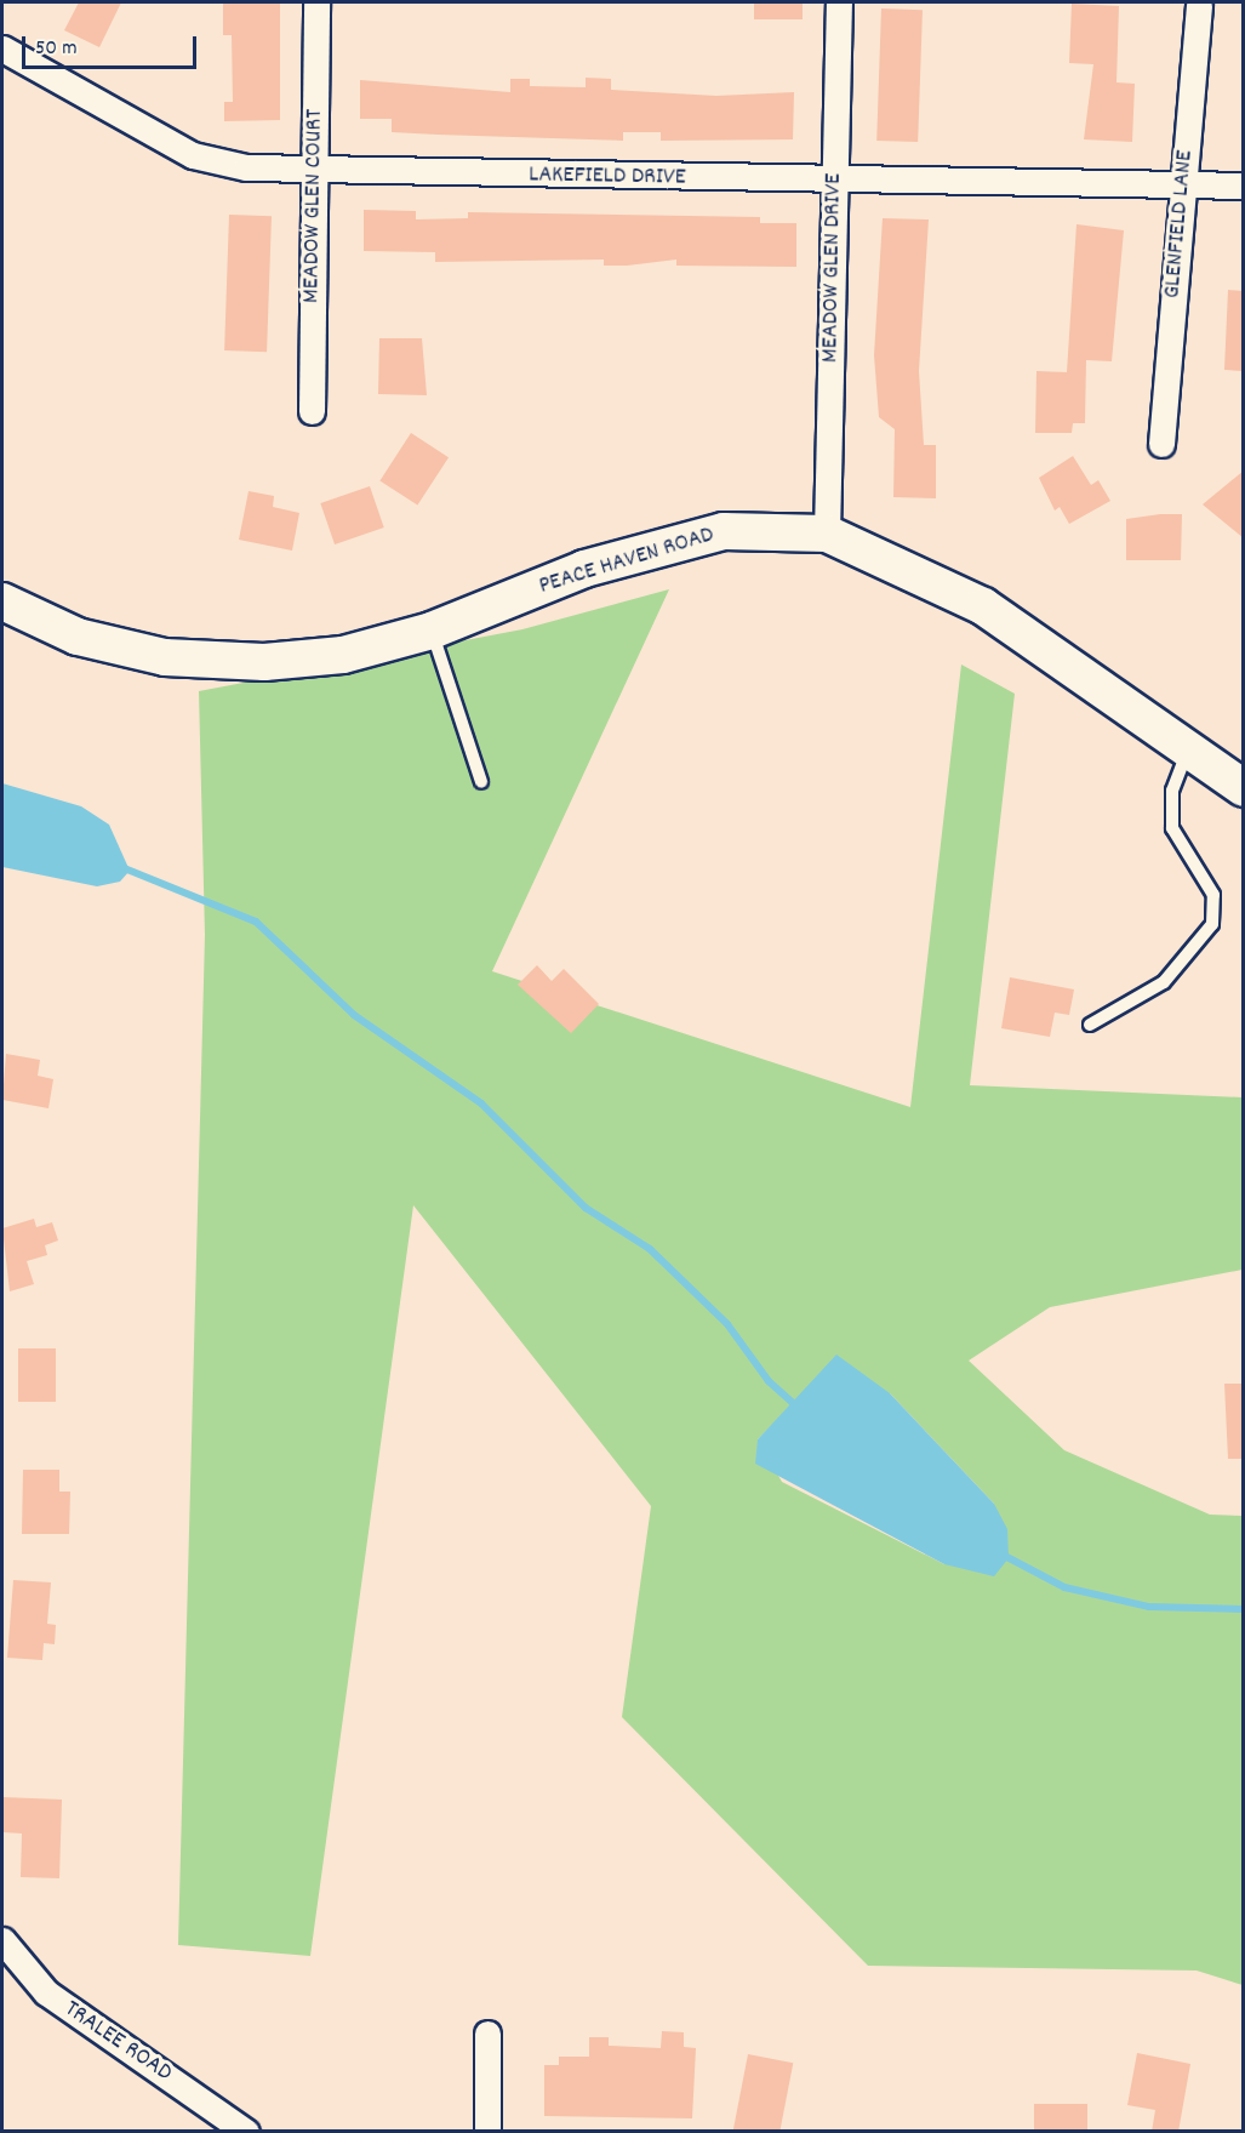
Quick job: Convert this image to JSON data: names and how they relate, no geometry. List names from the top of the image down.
{
  "streets": {
    "main road": ["PEACE HAVEN ROAD"],
    "street": [
      "LAKEFIELD DRIVE",
      "MEADOW GLEN COURT",
      "GLENFIELD LANE",
      "MEADOW GLEN DRIVE",
      "TRALEE ROAD"
    ]
  },
  "crossings": [
    ["LAKEFIELD DRIVE", "MEADOW GLEN COURT"],
    ["LAKEFIELD DRIVE", "GLENFIELD LANE"],
    ["LAKEFIELD DRIVE", "MEADOW GLEN DRIVE"],
    ["MEADOW GLEN DRIVE", "PEACE HAVEN ROAD"]
  ],
  "scale_bar": "50 m"
}
